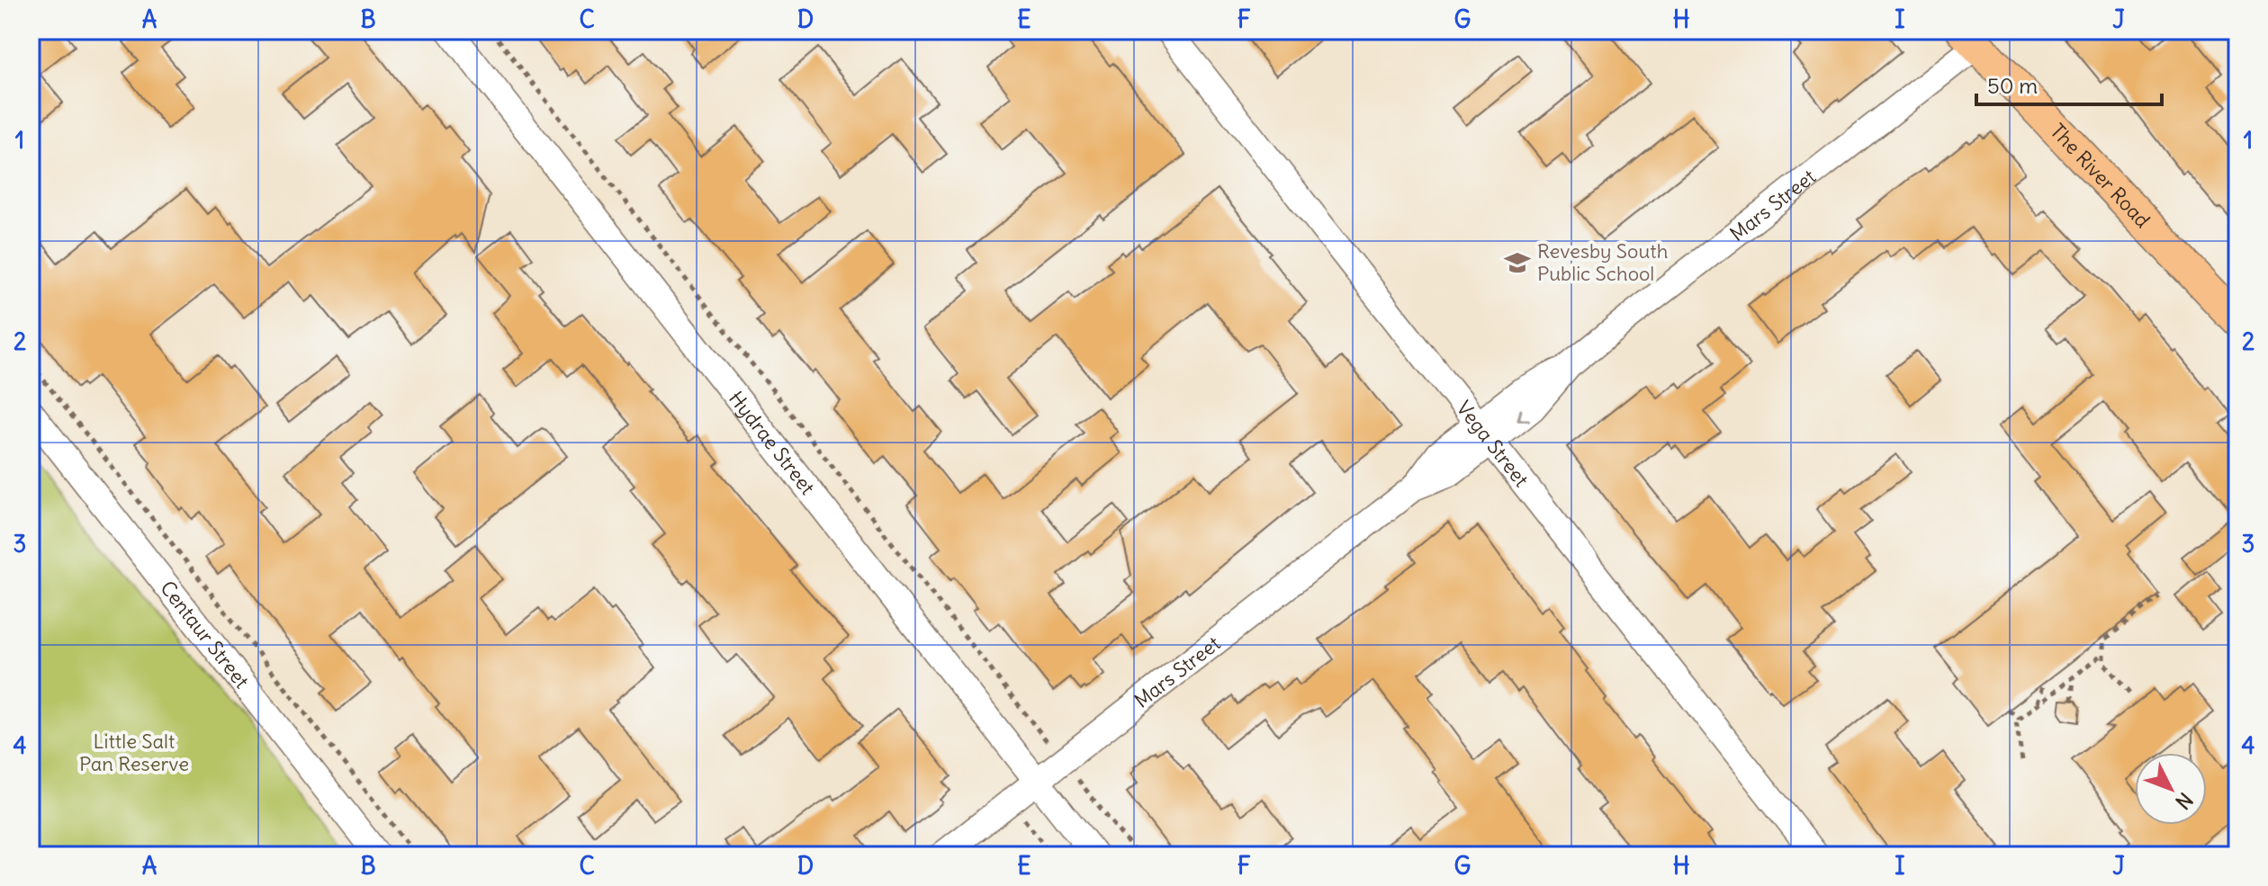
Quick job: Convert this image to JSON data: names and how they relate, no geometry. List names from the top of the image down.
{
  "streets": {
    "main road": ["The River Road"],
    "street": [
      "Mars Street",
      "Hydrae Street",
      "Vega Street",
      "Centaur Street"
    ]
  },
  "crossings": [
    ["The River Road", "Mars Street"],
    ["Mars Street", "Hydrae Street"],
    ["Mars Street", "Vega Street"]
  ],
  "parks": ["Little Salt Pan Reserve"],
  "places": {
    "school or university": ["Revesby South Public School"]
  },
  "scale_bar": "50 m",
  "north": "bottom right",
  "grid": {
    "columns": [
      "A",
      "B",
      "C",
      "D",
      "E",
      "F",
      "G",
      "H",
      "I",
      "J"
    ],
    "rows": [
      "1",
      "2",
      "3",
      "4"
    ]
  }
}
